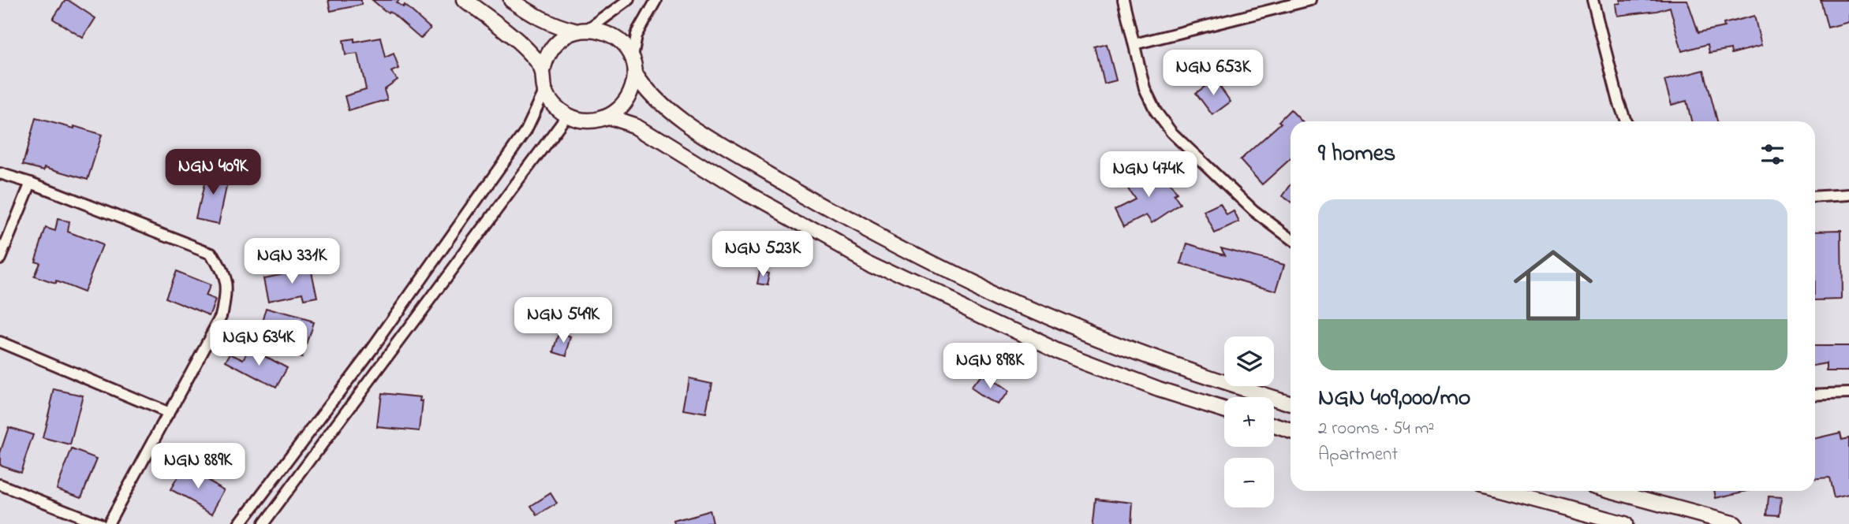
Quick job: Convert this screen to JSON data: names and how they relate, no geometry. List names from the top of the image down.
{
  "page": {
    "price": [
      "NGN 653K",
      "NGN 409K",
      "NGN 474K",
      "NGN 523K",
      "NGN 331K",
      "NGN 549K",
      "NGN 634K",
      "NGN 898K",
      "NGN 889K"
    ],
    "heading": "9 homes",
    "list": [
      {
        "name": "NGN 409,000/mo",
        "note": "2 rooms · 54 m² · Apartment"
      }
    ],
    "map_buttons": ["+", "−"]
  }
}
